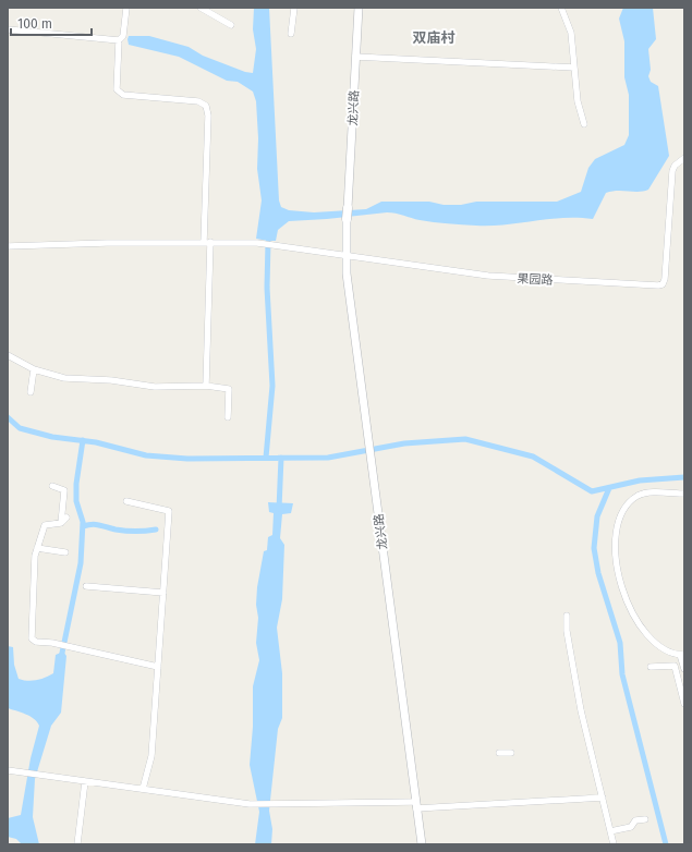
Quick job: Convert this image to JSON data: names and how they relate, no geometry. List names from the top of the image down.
{
  "streets": {
    "street": ["龙兴路", "果园路"]
  },
  "crossings": [
    ["龙兴路", "果园路"]
  ],
  "districts": ["双庙村"],
  "scale_bar": "100 m"
}
